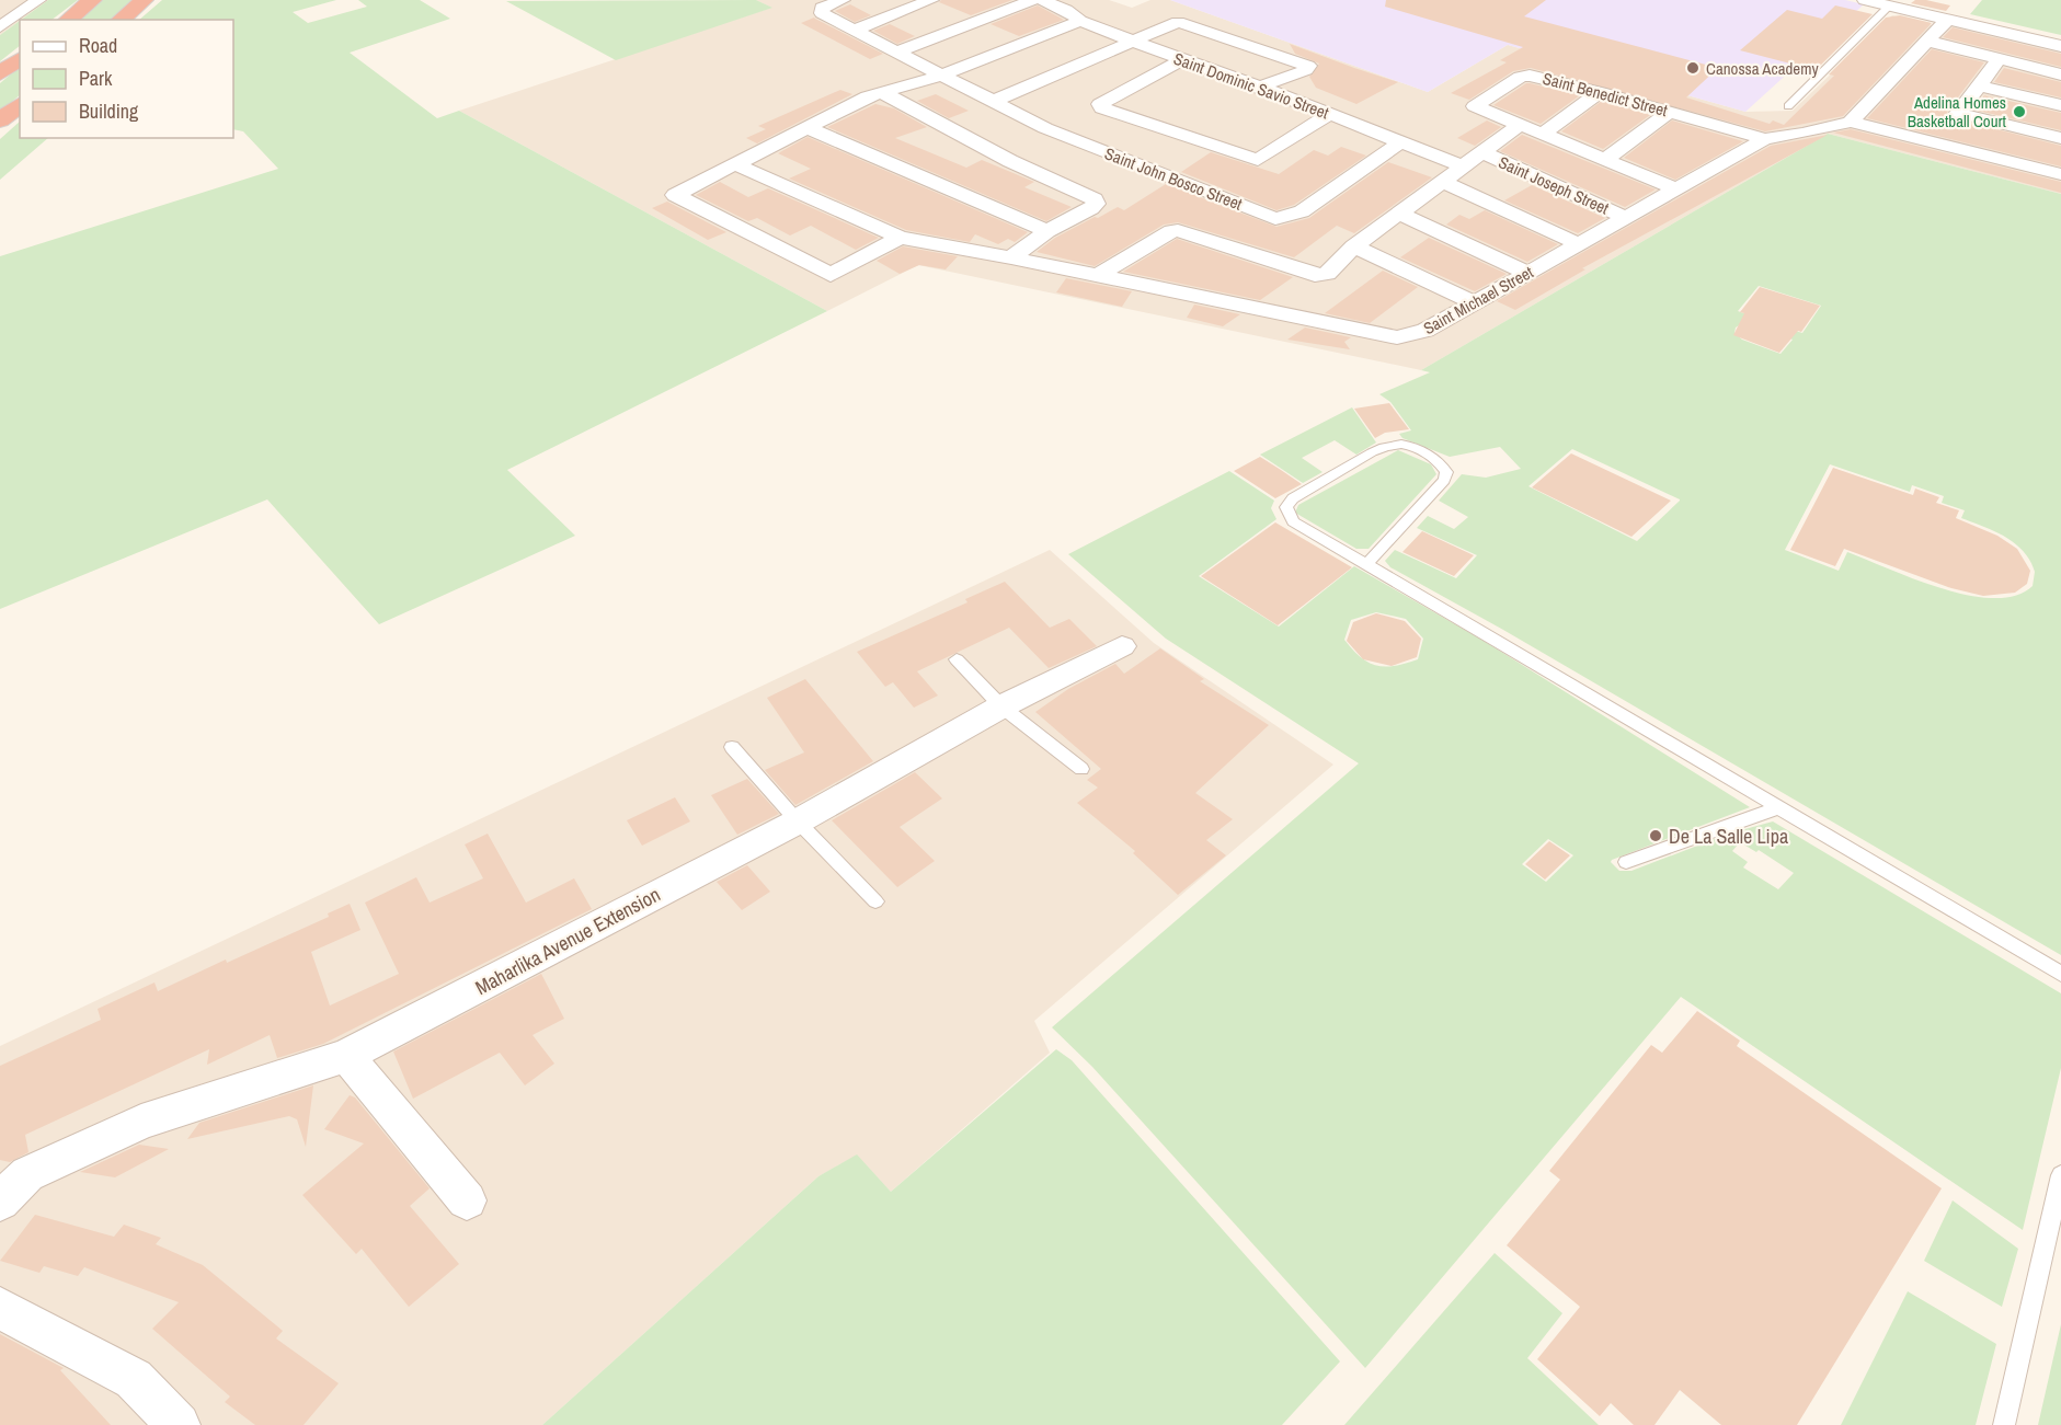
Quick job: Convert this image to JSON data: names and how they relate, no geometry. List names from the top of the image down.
{
  "streets": {
    "street": [
      "Saint Dominic Savio Street",
      "Saint Benedict Street",
      "Saint John Bosco Street",
      "Saint Joseph Street",
      "Saint Michael Street",
      "Maharlika Avenue Extension"
    ]
  },
  "crossings": [
    ["Saint Dominic Savio Street", "Saint John Bosco Street"],
    ["Saint Benedict Street", "Saint Michael Street"],
    ["Saint Joseph Street", "Saint Michael Street"]
  ],
  "places": ["Canossa Academy", "Adelina Homes Basketball Court", "De La Salle Lipa"],
  "legend": ["Road", "Park", "Building"]
}
